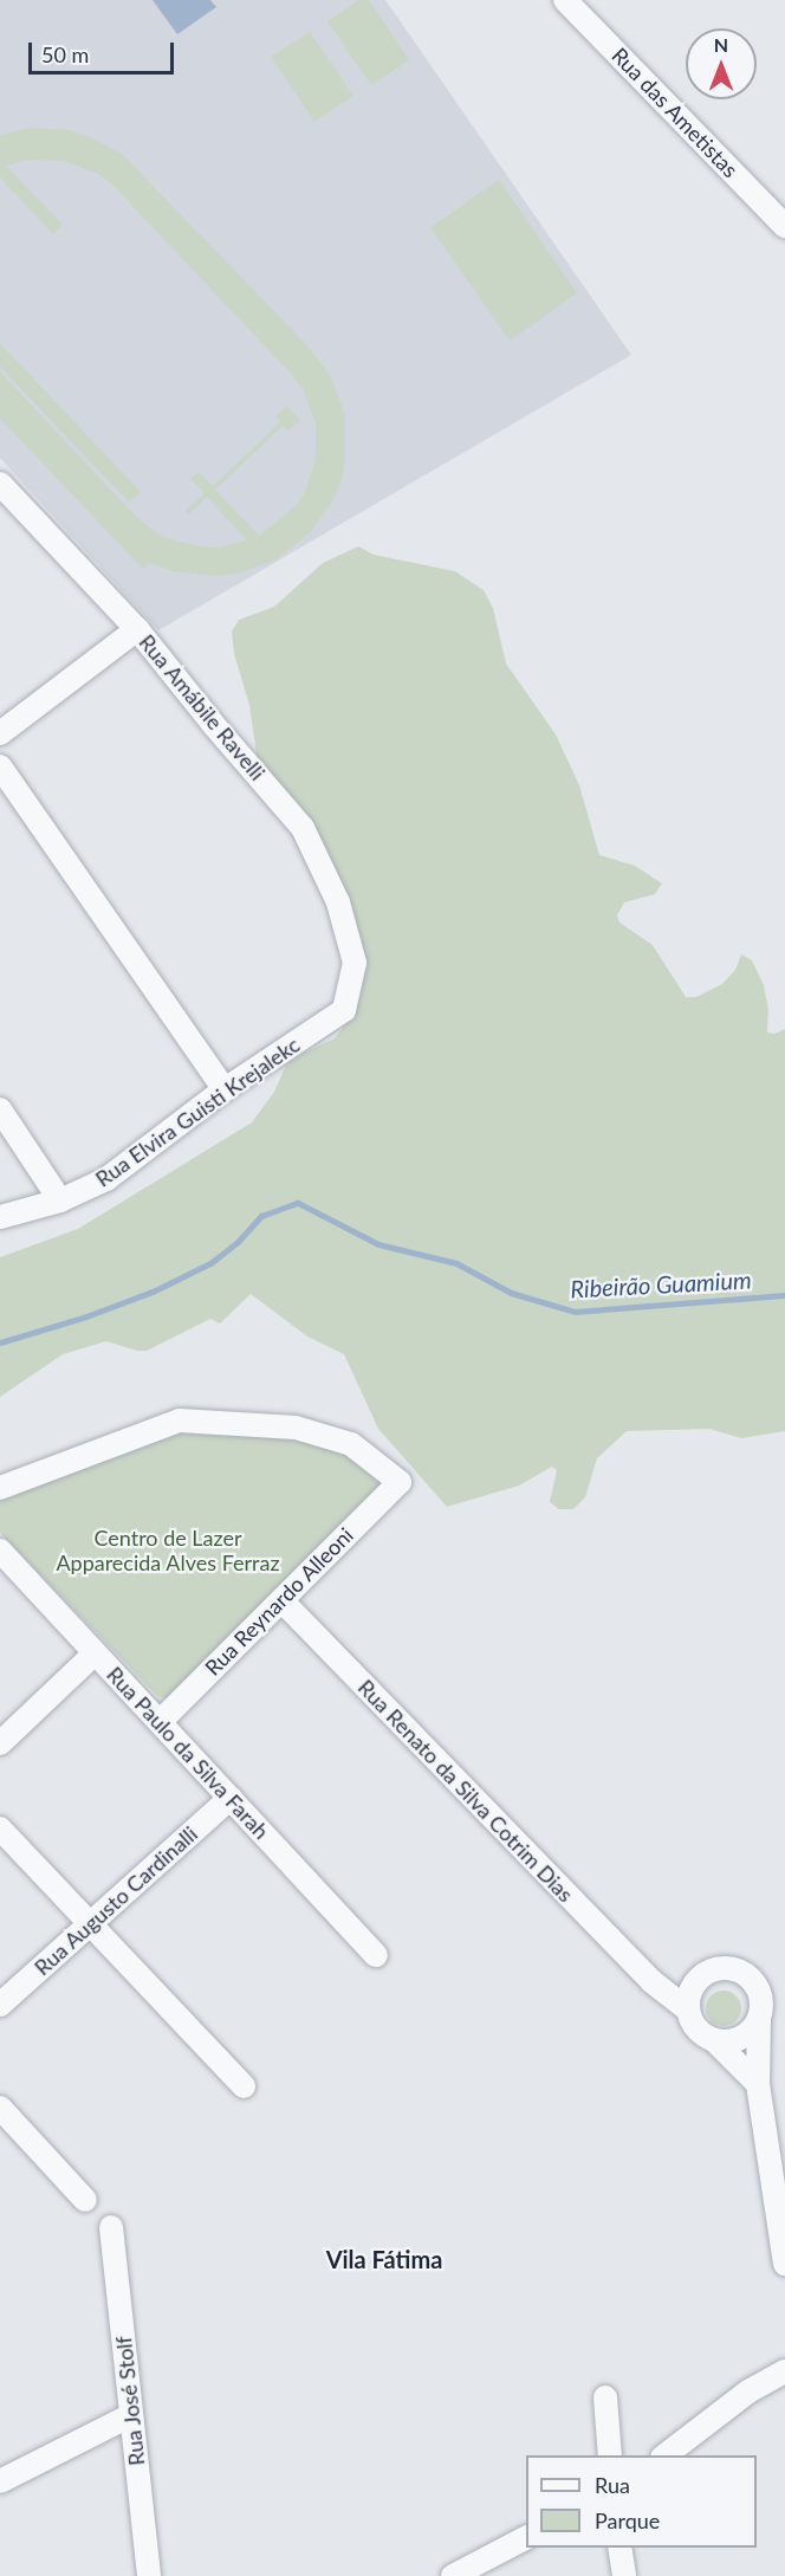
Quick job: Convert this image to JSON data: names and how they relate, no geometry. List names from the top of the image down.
{
  "streets": {
    "street": [
      "Rua das Ametistas",
      "Rua Amábile Ravelli",
      "Rua Elvira Guisti Krejalekc",
      "Rua Reynardo Alleoni",
      "Rua Paulo da Silva Farah",
      "Rua Renato da Silva Cotrim Dias",
      "Rua Augusto Cardinalli",
      "Rua José Stolf"
    ]
  },
  "crossings": [
    ["Rua Amábile Ravelli", "Rua Elvira Guisti Krejalekc"],
    ["Rua Reynardo Alleoni", "Rua Paulo da Silva Farah"],
    ["Rua Reynardo Alleoni", "Rua Renato da Silva Cotrim Dias"],
    ["Rua Paulo da Silva Farah", "Rua Augusto Cardinalli"]
  ],
  "districts": ["Vila Fátima"],
  "water": ["Ribeirão Guamium"],
  "parks": ["Centro de Lazer Apparecida Alves Ferraz"],
  "legend": ["Rua", "Parque"],
  "scale_bar": "50 m",
  "north": "top"
}
